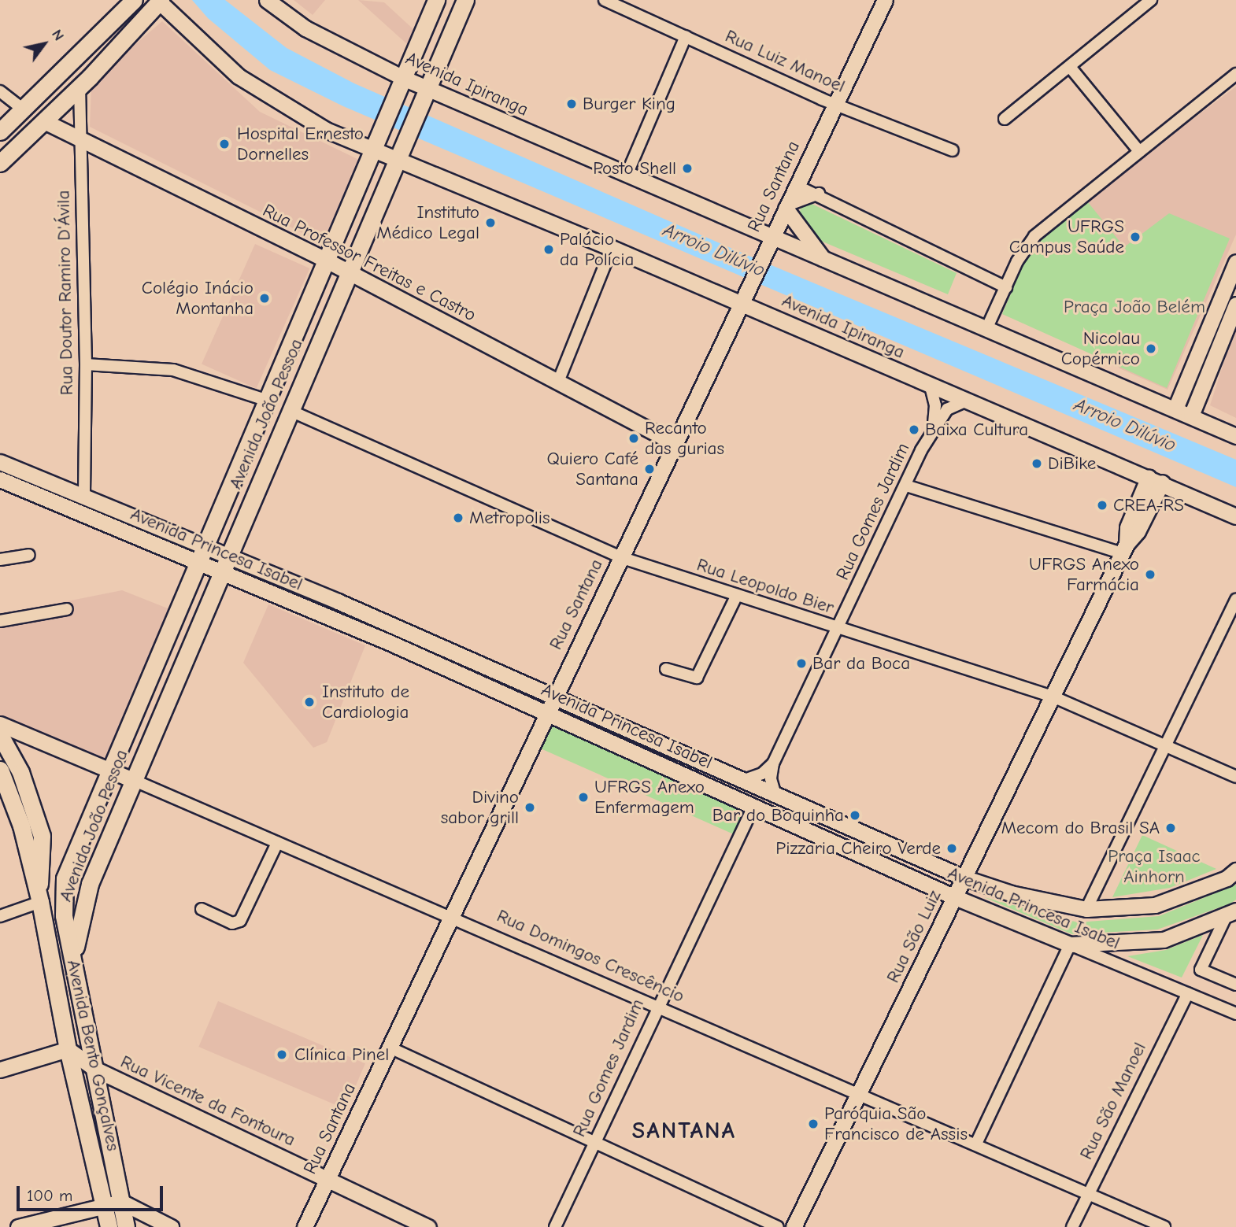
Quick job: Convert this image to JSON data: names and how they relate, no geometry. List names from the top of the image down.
{
  "streets": {
    "main road": [
      "Avenida Ipiranga",
      "Rua Santana",
      "Rua Professor Freitas e Castro",
      "Avenida João Pessoa",
      "Avenida Princesa Isabel",
      "Rua São Luiz",
      "Rua Domingos Crescêncio",
      "Avenida Bento Gonçalves",
      "Rua Vicente da Fontoura"
    ],
    "street": [
      "Rua Luiz Manoel",
      "Rua Doutor Ramiro D'Ávila",
      "Rua Gomes Jardim",
      "Rua Leopoldo Bier",
      "Rua São Manoel"
    ]
  },
  "crossings": [
    ["Rua Luiz Manoel", "Rua Santana"],
    ["Avenida Ipiranga", "Rua Santana"],
    ["Avenida Ipiranga", "Avenida João Pessoa"],
    ["Avenida Ipiranga", "Rua Gomes Jardim"],
    ["Avenida Ipiranga", "Rua São Luiz"],
    ["Rua Santana", "Rua Professor Freitas e Castro"],
    ["Rua Santana", "Avenida Princesa Isabel"],
    ["Rua Santana", "Rua Leopoldo Bier"],
    ["Rua Santana", "Rua Domingos Crescêncio"],
    ["Rua Santana", "Rua Vicente da Fontoura"],
    ["Rua Professor Freitas e Castro", "Rua Doutor Ramiro D'Ávila"],
    ["Rua Professor Freitas e Castro", "Avenida João Pessoa"],
    ["Rua Doutor Ramiro D'Ávila", "Avenida Princesa Isabel"],
    ["Avenida João Pessoa", "Avenida Princesa Isabel"],
    ["Avenida João Pessoa", "Rua Leopoldo Bier"],
    ["Avenida João Pessoa", "Rua Domingos Crescêncio"],
    ["Avenida João Pessoa", "Avenida Bento Gonçalves"],
    ["Rua Gomes Jardim", "Avenida Princesa Isabel"],
    ["Rua Gomes Jardim", "Rua Leopoldo Bier"],
    ["Rua Gomes Jardim", "Rua Domingos Crescêncio"],
    ["Avenida Princesa Isabel", "Rua São Luiz"],
    ["Avenida Princesa Isabel", "Rua São Manoel"],
    ["Rua Leopoldo Bier", "Rua São Luiz"],
    ["Rua São Luiz", "Rua Domingos Crescêncio"],
    ["Rua Domingos Crescêncio", "Rua São Manoel"],
    ["Avenida Bento Gonçalves", "Rua Vicente da Fontoura"]
  ],
  "districts": ["SANTANA"],
  "water": ["Arroio Dilúvio"],
  "parks": ["Praça João Belém", "Praça Isaac Ainhorn"],
  "places": [
    "Burger King",
    "Hospital Ernesto Dornelles",
    "Posto Shell",
    "Instituto Médico Legal",
    "UFRGS Campus Saúde",
    "Palácio da Polícia",
    "Colégio Inácio Montanha",
    "Nicolau Copérnico",
    "Baixa Cultura",
    "Recanto das gurias",
    "DiBike",
    "Quiero Café Santana",
    "CREA-RS",
    "Metropolis",
    "UFRGS Anexo Farmácia",
    "Bar da Boca",
    "Instituto de Cardiologia",
    "UFRGS Anexo Enfermagem",
    "Divino sabor grill",
    "Bar do Boquinha",
    "Mecom do Brasil SA",
    "Pizzaria Cheiro Verde",
    "Clínica Pinel",
    "Paróquia São Francisco de Assis"
  ],
  "scale_bar": "100 m",
  "north": "top right"
}
